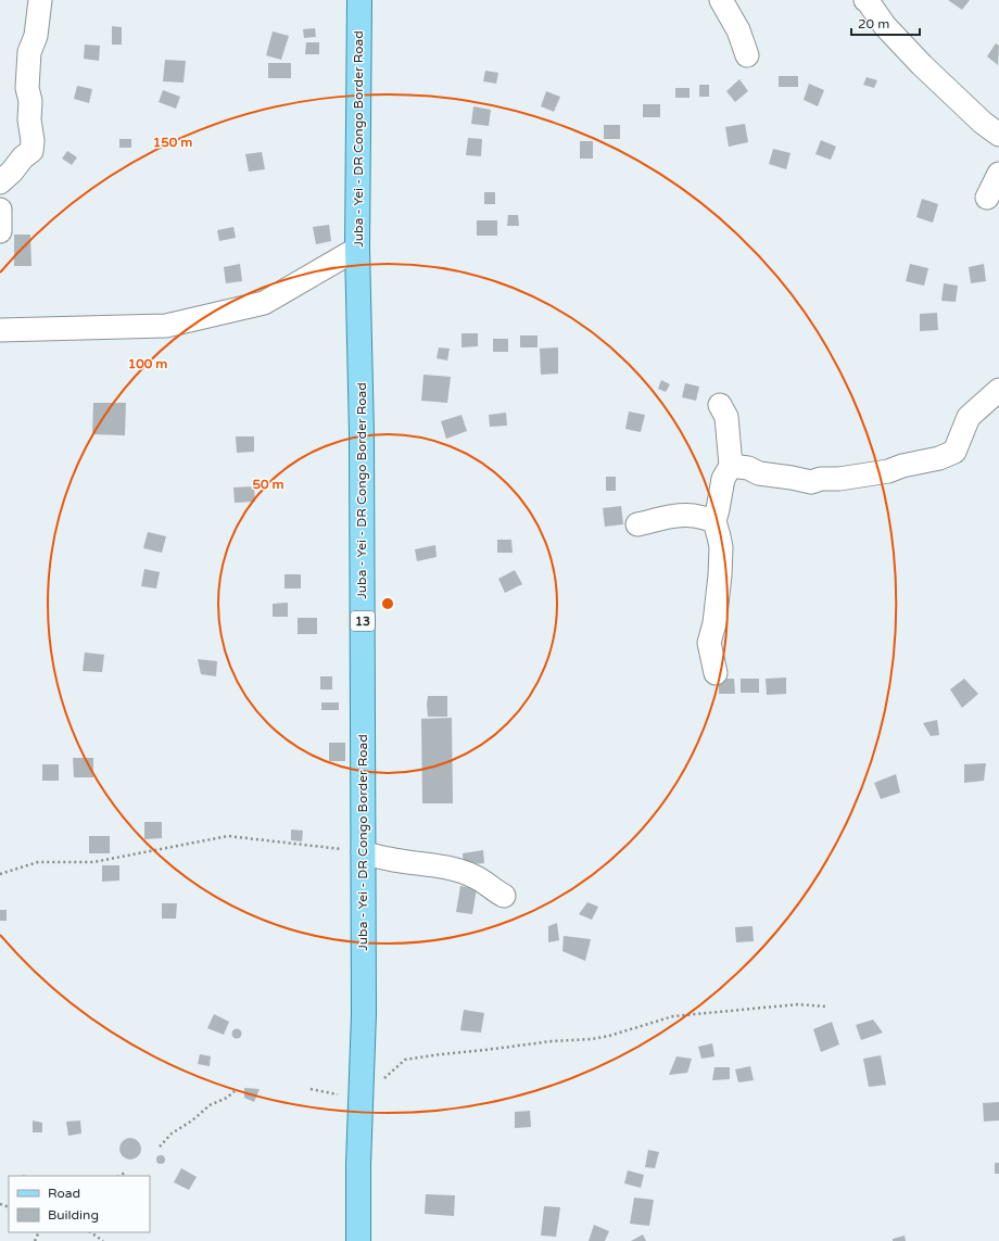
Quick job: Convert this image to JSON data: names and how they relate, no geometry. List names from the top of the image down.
{
  "streets": {
    "main road": ["Juba - Yei - DR Congo Border Road", "13"]
  },
  "legend": ["Road", "Building"],
  "scale_bar": "20 m",
  "rings": ["150 m", "100 m", "50 m"]
}
